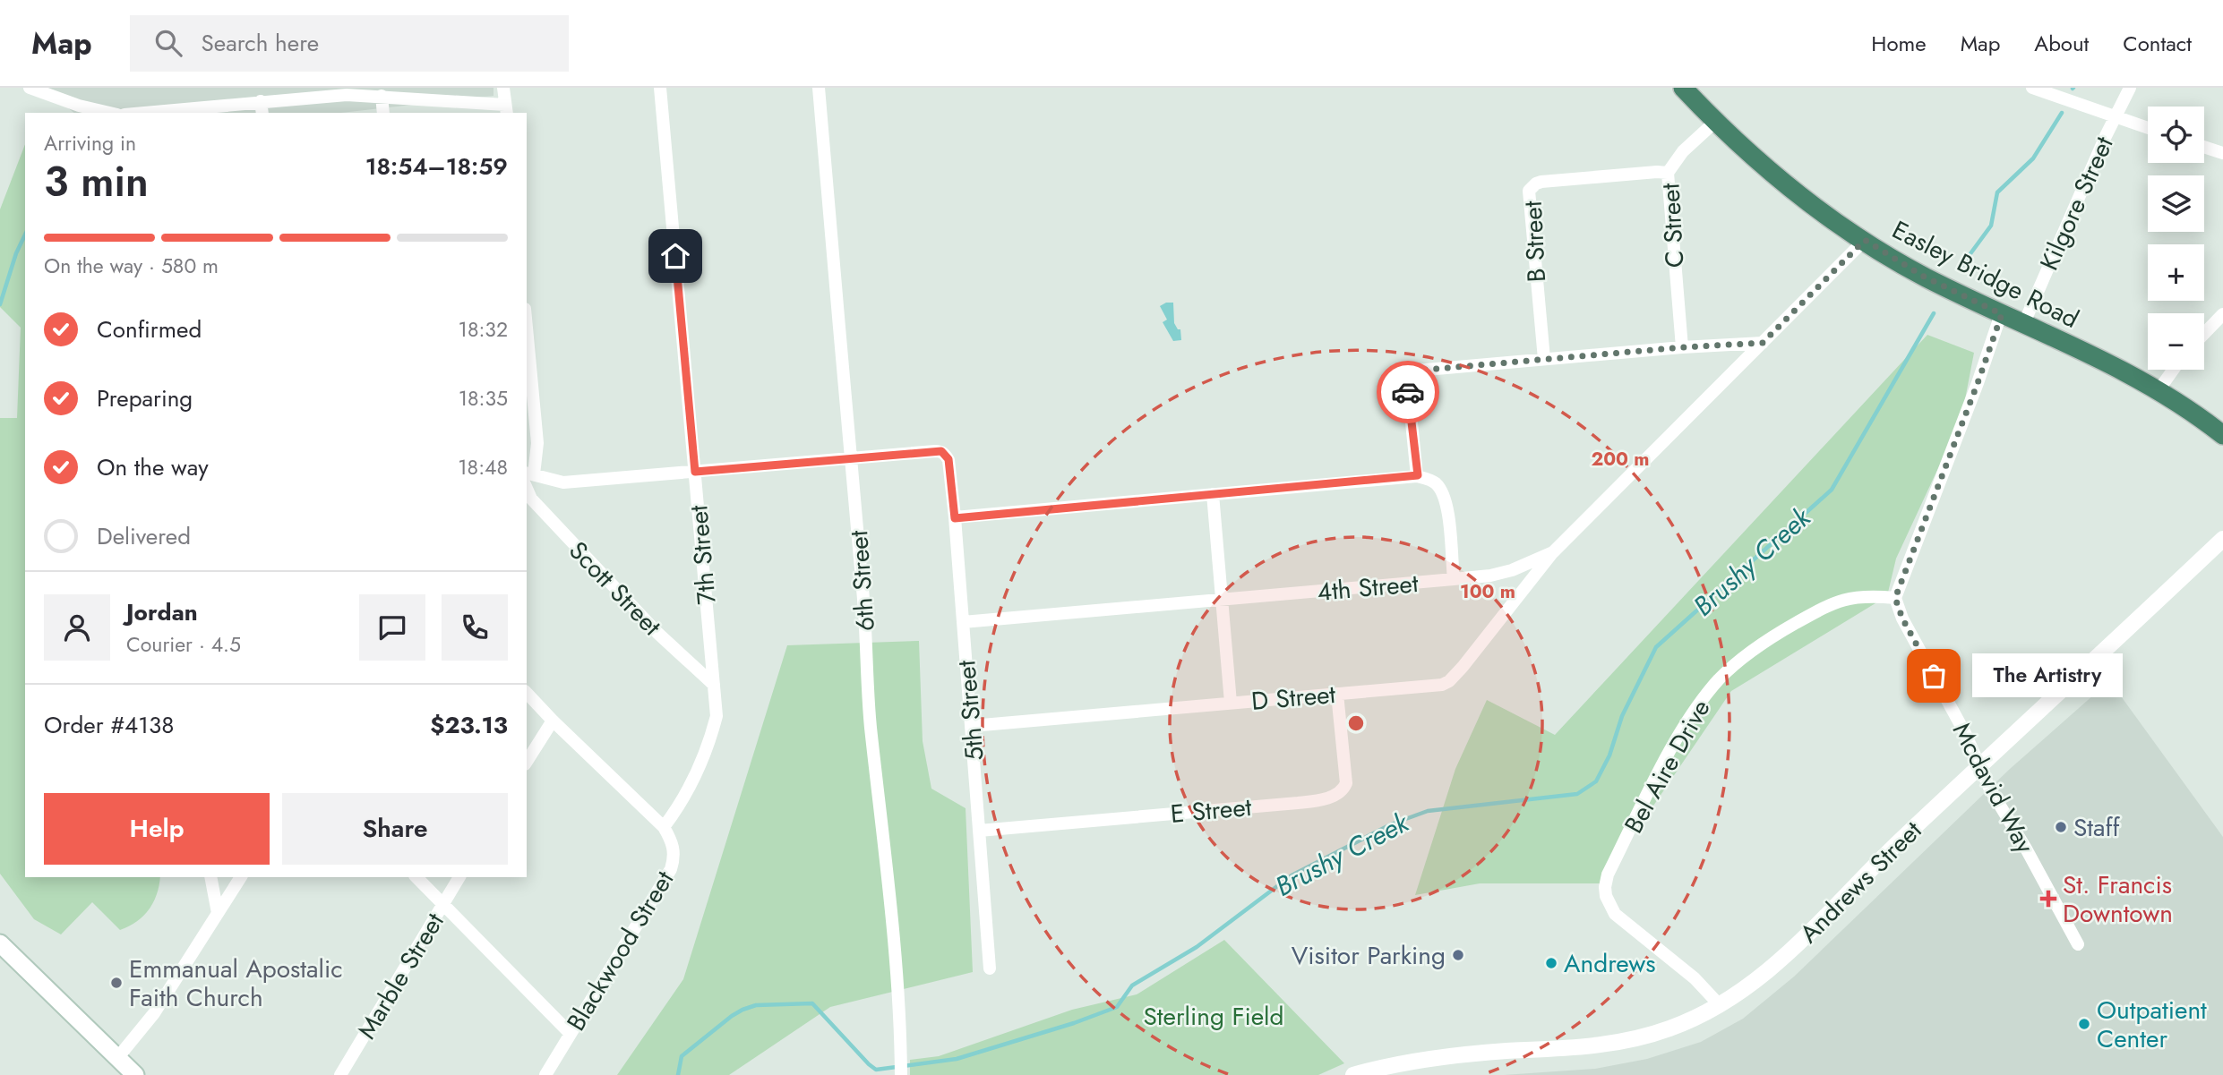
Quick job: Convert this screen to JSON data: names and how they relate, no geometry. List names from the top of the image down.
{
  "streets": {
    "highway": ["Easley Bridge Road"],
    "street": [
      "Kilgore Street",
      "C Street",
      "B Street",
      "7th Street",
      "6th Street",
      "4th Street",
      "Scott Street",
      "D Street",
      "5th Street",
      "Bel Aire Drive",
      "Mcdavid Way",
      "E Street",
      "Andrews Street",
      "Blackwood Street",
      "Marble Street"
    ]
  },
  "crossings": [
    ["Kilgore Street", "Easley Bridge Road"],
    ["C Street", "B Street"],
    ["C Street", "Easley Bridge Road"],
    ["Easley Bridge Road", "4th Street"],
    ["7th Street", "Scott Street"],
    ["6th Street", "5th Street"],
    ["4th Street", "D Street"],
    ["4th Street", "5th Street"],
    ["D Street", "5th Street"],
    ["D Street", "E Street"],
    ["5th Street", "E Street"],
    ["Bel Aire Drive", "Mcdavid Way"],
    ["Bel Aire Drive", "Andrews Street"],
    ["Mcdavid Way", "Andrews Street"]
  ],
  "water": ["Brushy Creek"],
  "parks": ["Sterling Field"],
  "places": {
    "other": [
      "The Artistry",
      "Staff",
      "Visitor Parking",
      "Andrews",
      "Emmanual Apostalic Faith Church",
      "Outpatient Center"
    ],
    "health": ["St. Francis Downtown"]
  },
  "page": {
    "header": "Map",
    "search": "Search here",
    "nav": [
      "Home",
      "Map",
      "About",
      "Contact"
    ],
    "map_buttons": ["+", "−"],
    "heading": ["3 min", "Arriving in", "18:54–18:59"],
    "panel": [
      "Jordan",
      "Courier · 4.5",
      "Order #4138",
      "$23.13"
    ],
    "bar": "On the way · 580 m",
    "list": [
      ["Confirmed", "18:32"],
      ["Preparing", "18:35"],
      ["On the way", "18:48"],
      "Delivered"
    ],
    "bubble": "The Artistry",
    "buttons": ["Help", "Share"]
  },
  "rings": ["200 m", "100 m"]
}
